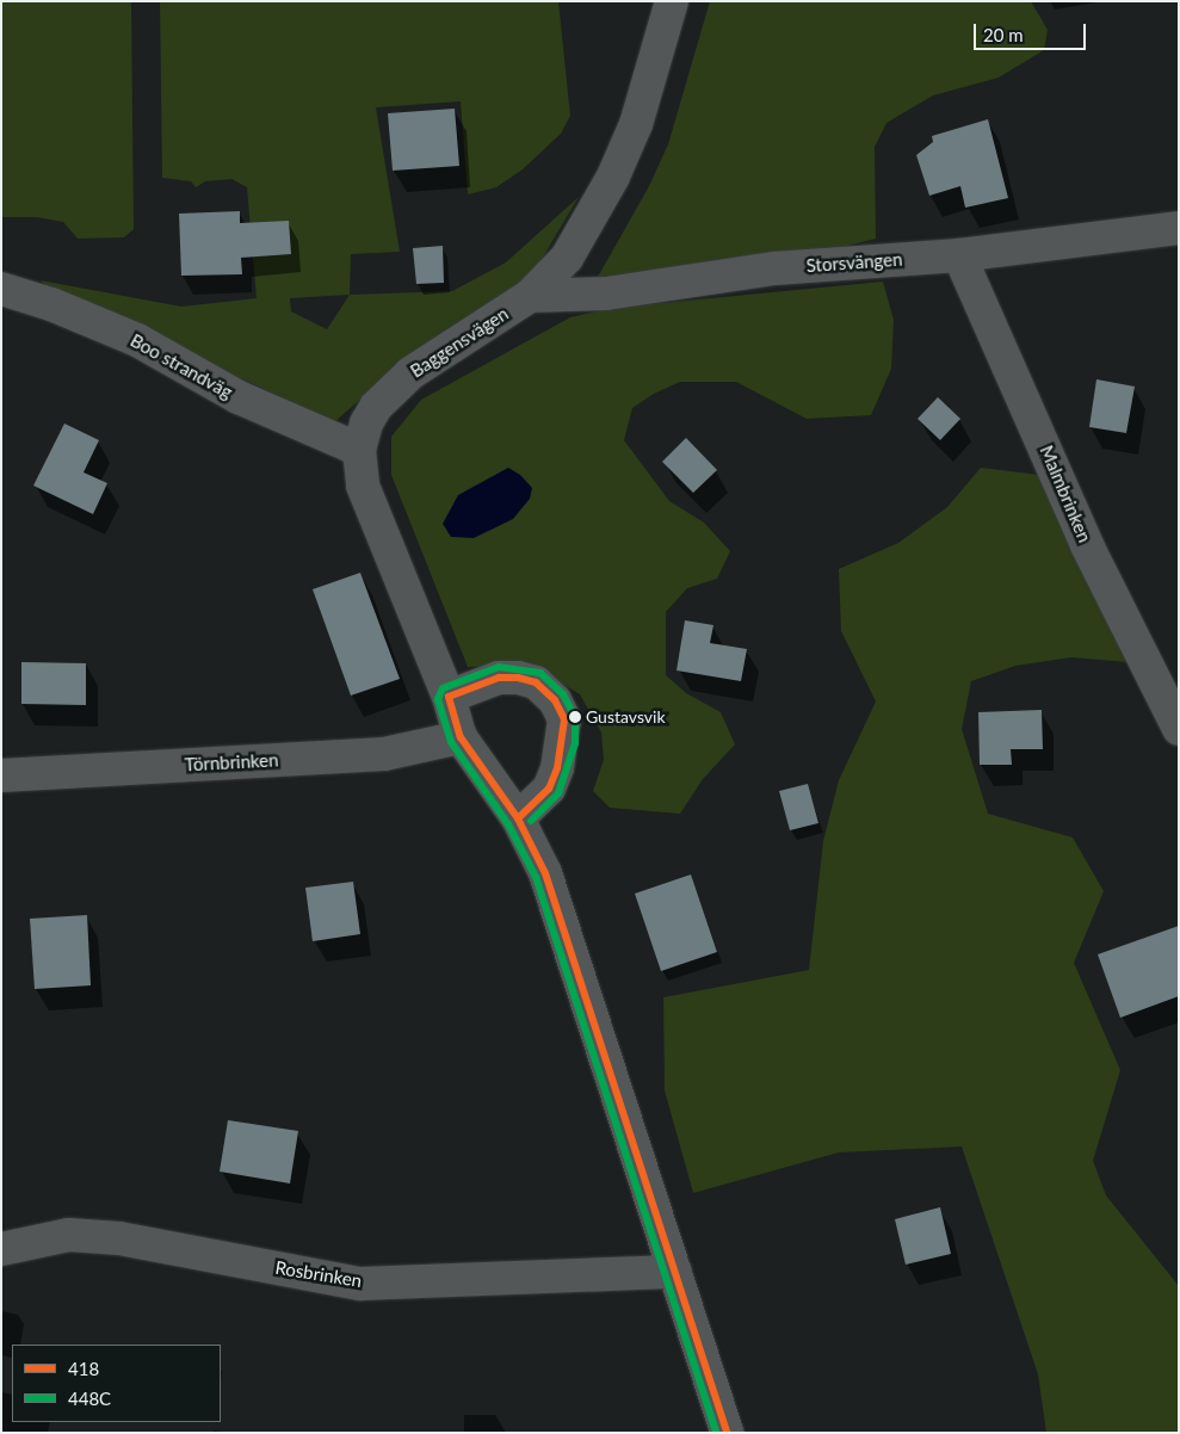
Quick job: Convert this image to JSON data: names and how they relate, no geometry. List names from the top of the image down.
{
  "streets": {
    "street": [
      "Storsvängen",
      "Baggensvägen",
      "Boo strandväg",
      "Malmbrinken",
      "Törnbrinken",
      "Rosbrinken"
    ]
  },
  "crossings": [
    ["Storsvängen", "Baggensvägen"],
    ["Storsvängen", "Malmbrinken"],
    ["Baggensvägen", "Boo strandväg"],
    ["Baggensvägen", "Törnbrinken"],
    ["Baggensvägen", "Rosbrinken"]
  ],
  "places": ["Gustavsvik"],
  "lines": ["transit line 448C", "transit line 418"],
  "legend": ["418", "448C"],
  "scale_bar": "20 m"
}
